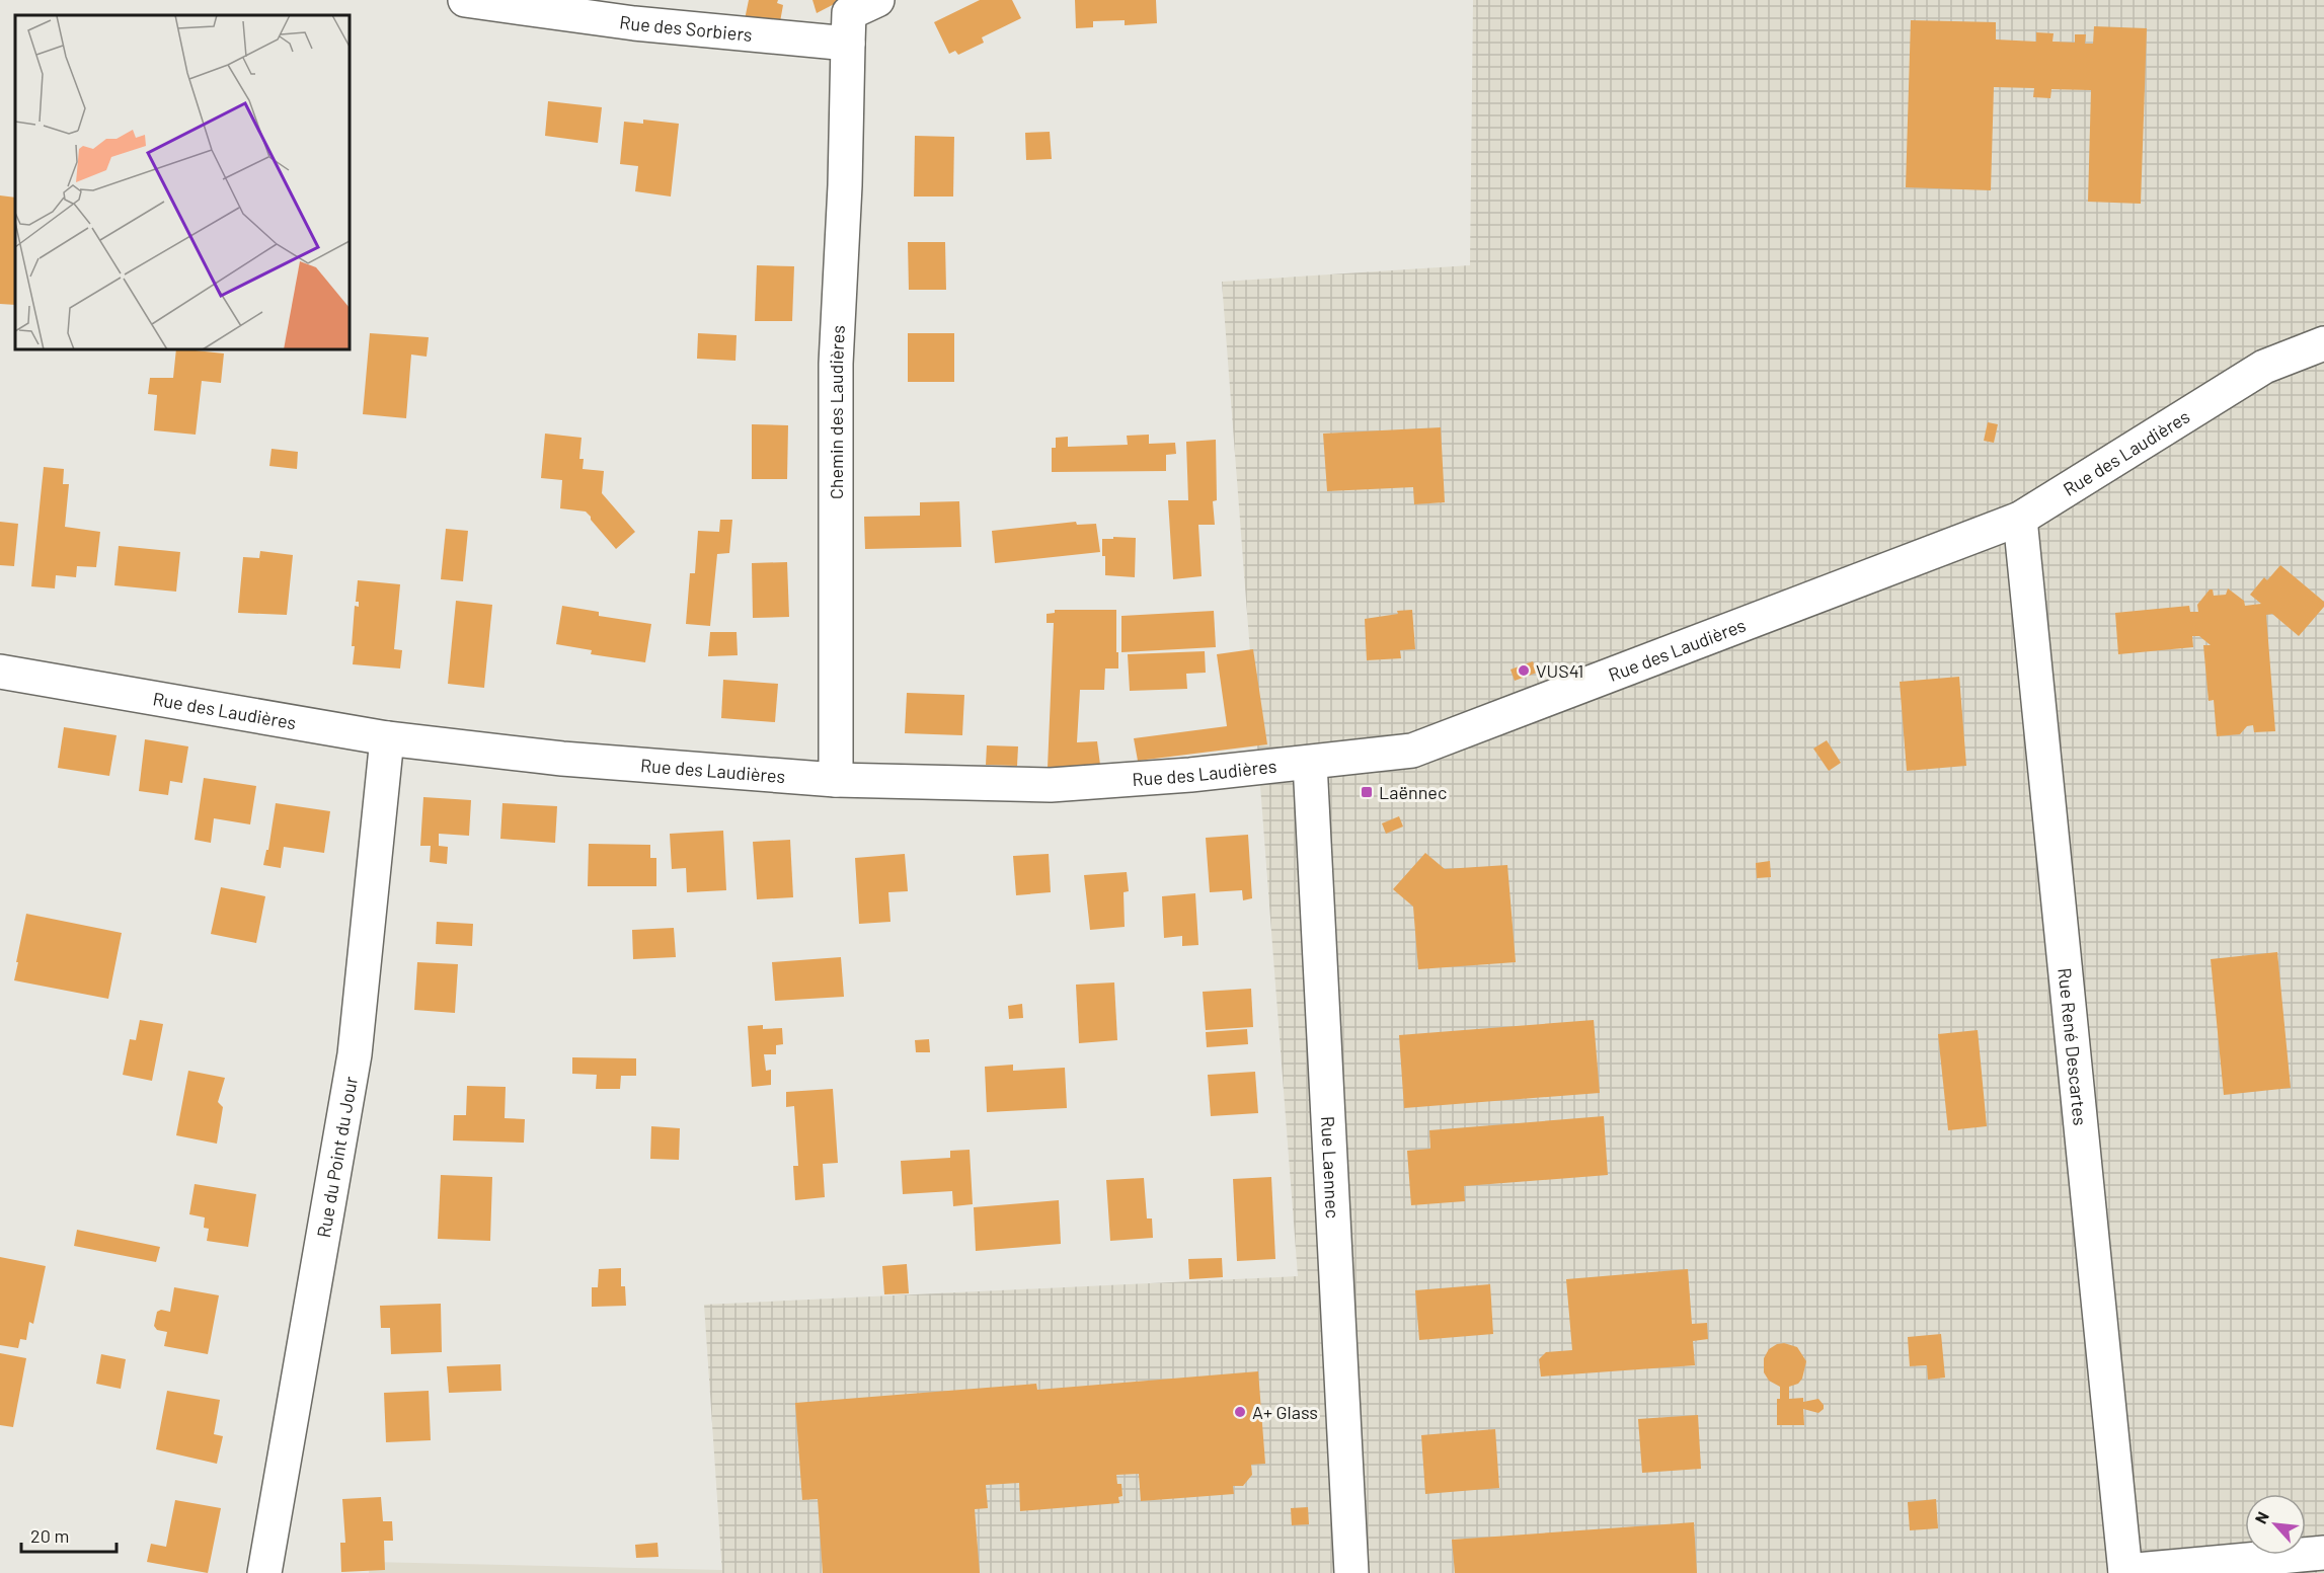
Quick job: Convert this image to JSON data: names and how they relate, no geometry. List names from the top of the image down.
{
  "streets": {
    "street": [
      "Rue des Sorbiers",
      "Chemin des Laudières",
      "Rue des Laudières",
      "Rue René Descartes",
      "Rue du Point du Jour",
      "Rue Laennec"
    ]
  },
  "crossings": [
    ["Rue des Sorbiers", "Chemin des Laudières"],
    ["Chemin des Laudières", "Rue des Laudières"],
    ["Rue des Laudières", "Rue René Descartes"],
    ["Rue des Laudières", "Rue du Point du Jour"],
    ["Rue des Laudières", "Rue Laennec"]
  ],
  "places": {
    "other": ["VUS41", "A+ Glass"],
    "transit": ["Laënnec"]
  },
  "scale_bar": "20 m",
  "north": "top left"
}
